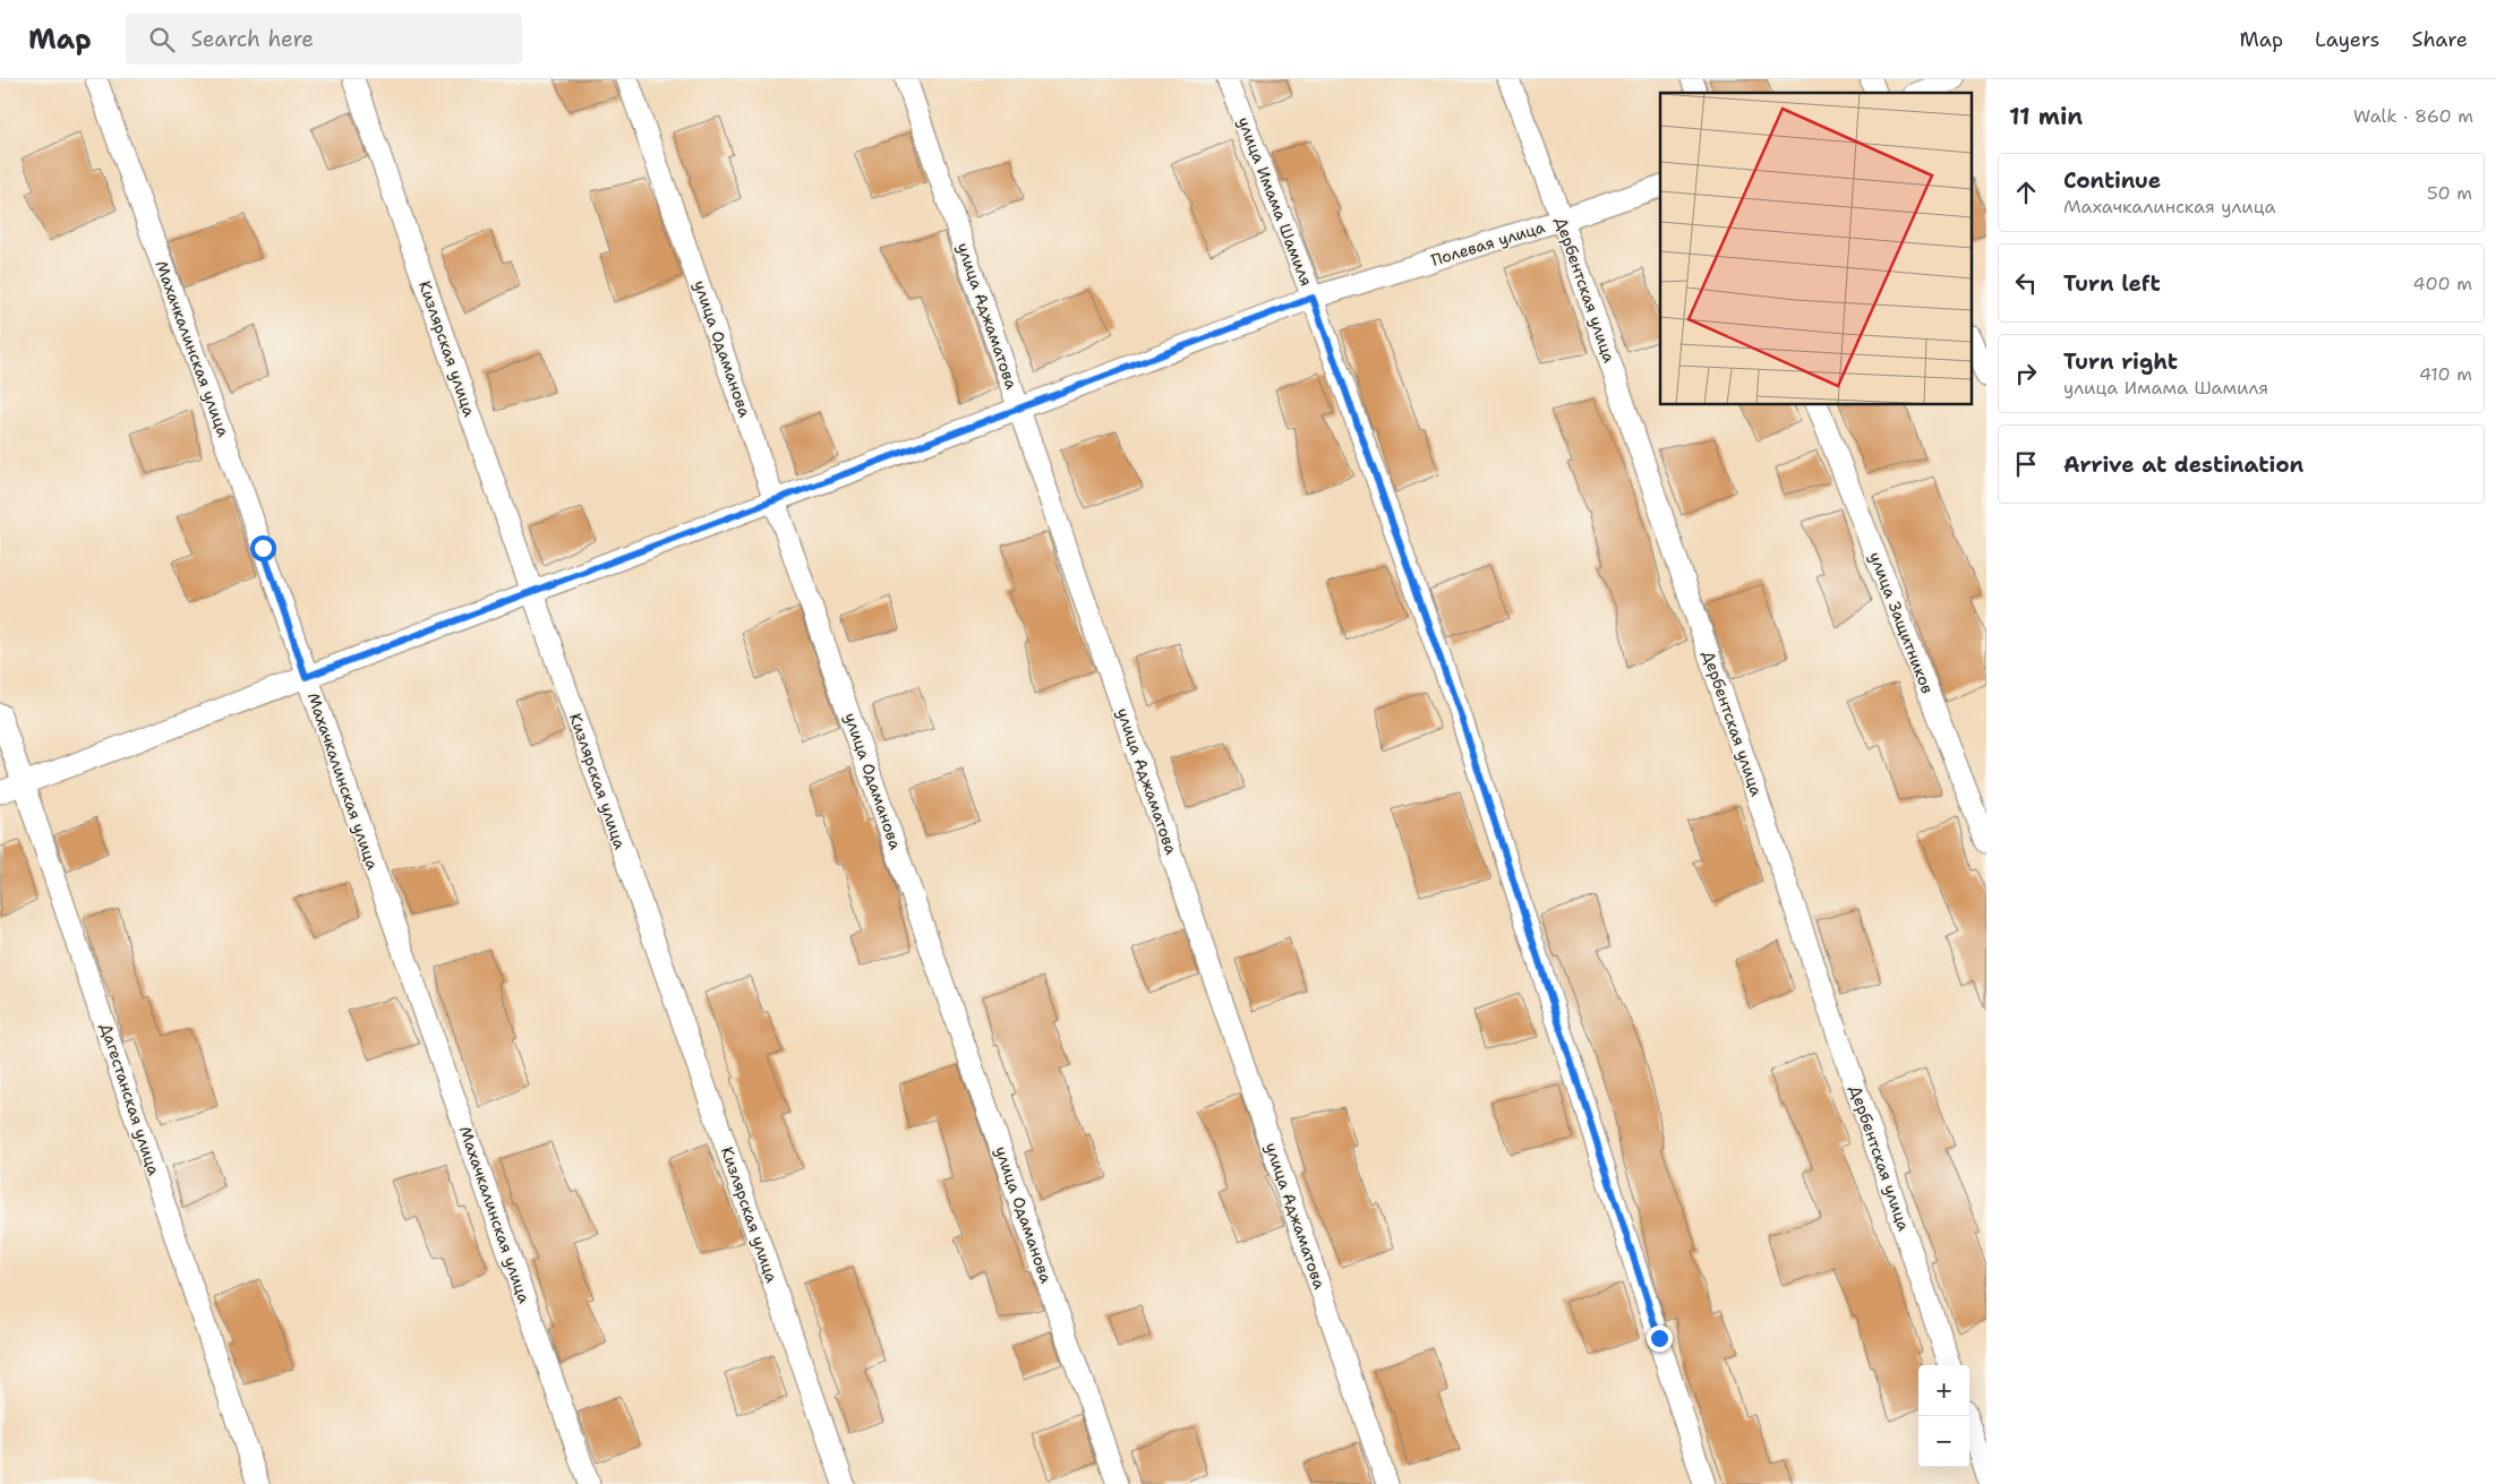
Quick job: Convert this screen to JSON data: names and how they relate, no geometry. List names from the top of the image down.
{
  "streets": {
    "street": [
      "улица Имама Шамиля",
      "Полевая улица",
      "Дербентская улица",
      "улица Аджаматова",
      "Махачкалинская улица",
      "Кизлярская улица",
      "улица Одаманова",
      "улица Защитников",
      "Дагестанская улица"
    ]
  },
  "crossings": [
    ["улица Имама Шамиля", "Полевая улица"],
    ["Полевая улица", "Дербентская улица"],
    ["Полевая улица", "улица Аджаматова"],
    ["Полевая улица", "Махачкалинская улица"],
    ["Полевая улица", "Кизлярская улица"],
    ["Полевая улица", "улица Одаманова"],
    ["Полевая улица", "Дагестанская улица"]
  ],
  "page": {
    "header": "Map",
    "search": "Search here",
    "nav": ["Map", "Layers", "Share"],
    "heading": ["11 min", "Walk · 860 m"],
    "list": [
      ["Continue", "Махачкалинская улица", "50 m"],
      ["Turn left", "400 m"],
      ["Turn right", "улица Имама Шамиля", "410 m"],
      "Arrive at destination"
    ],
    "map_buttons": ["+", "−"]
  }
}
